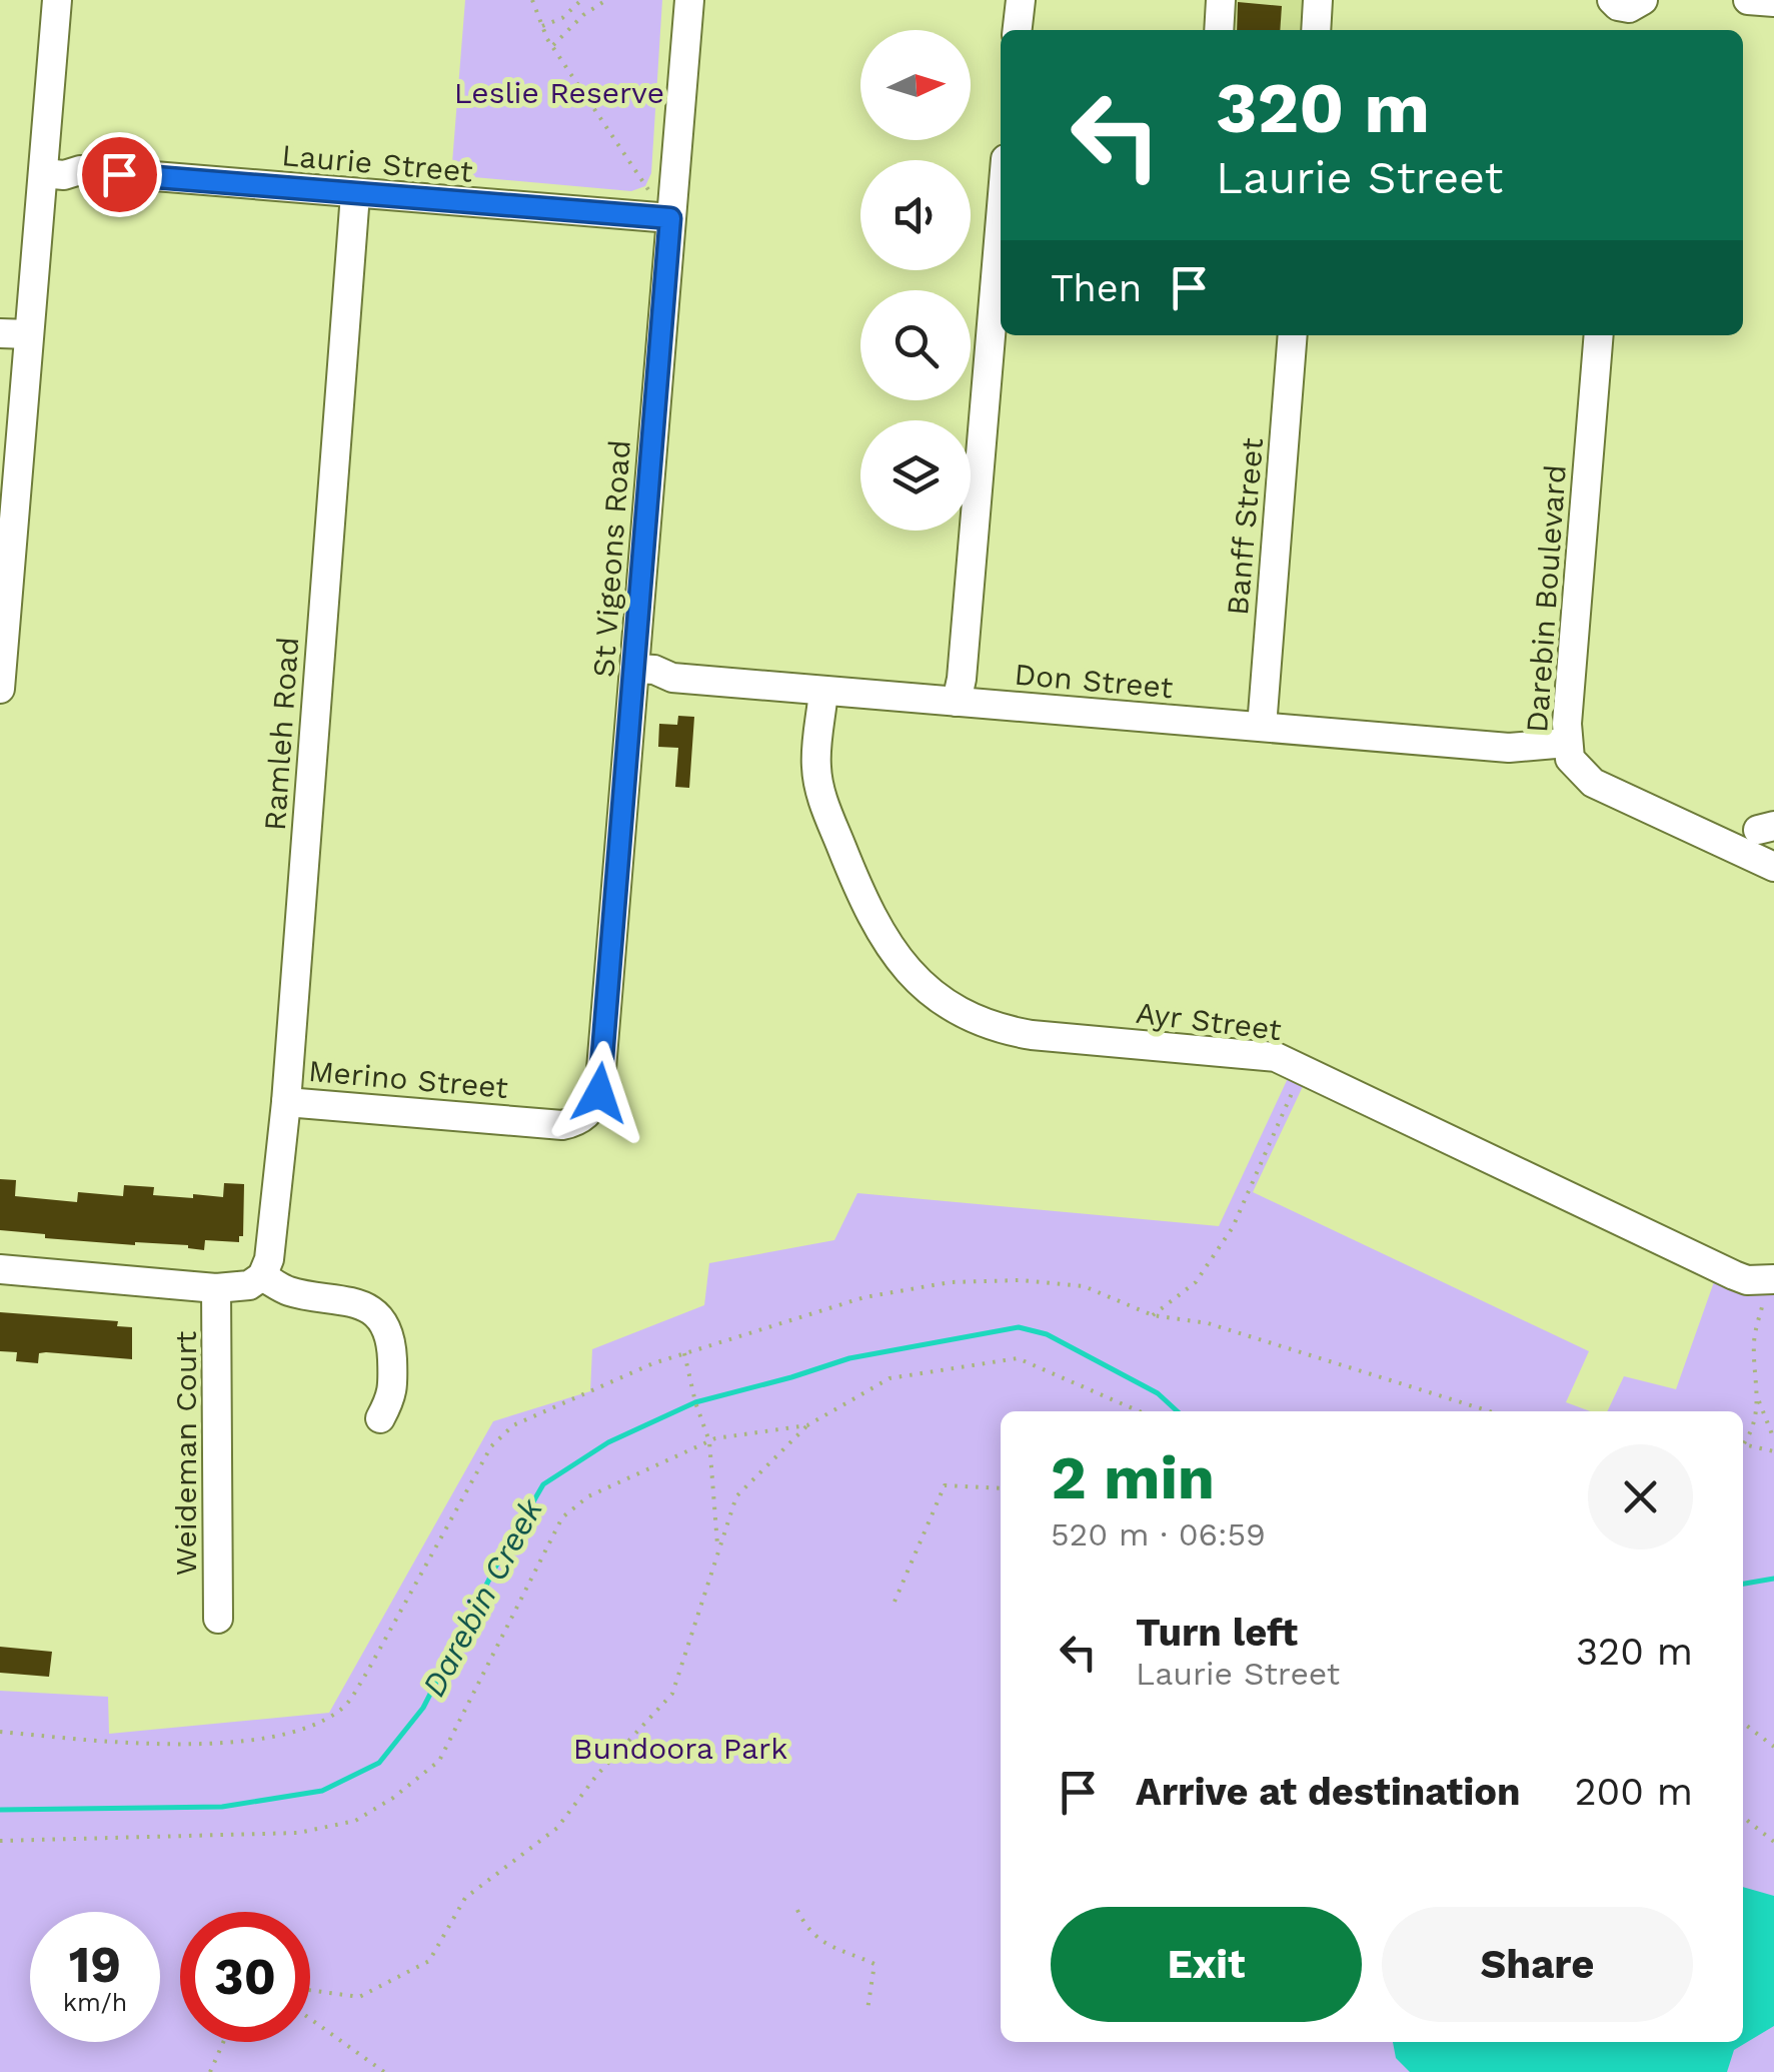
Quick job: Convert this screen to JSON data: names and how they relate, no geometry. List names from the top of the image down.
{
  "streets": {
    "street": [
      "Laurie Street",
      "Banff Street",
      "St Vigeons Road",
      "Darebin Boulevard",
      "Don Street",
      "Ramleh Road",
      "Ayr Street",
      "Merino Street",
      "Weideman Court"
    ]
  },
  "crossings": [
    ["Laurie Street", "St Vigeons Road"],
    ["Laurie Street", "Ramleh Road"],
    ["Banff Street", "Don Street"],
    ["St Vigeons Road", "Don Street"],
    ["St Vigeons Road", "Merino Street"],
    ["Darebin Boulevard", "Don Street"],
    ["Don Street", "Ayr Street"],
    ["Ramleh Road", "Merino Street"]
  ],
  "water": ["Darebin Creek"],
  "parks": ["Leslie Reserve", "Bundoora Park"],
  "north": "right",
  "page": {
    "turn": ["320 m", "Laurie Street"],
    "then": "Then",
    "heading": ["2 min", "520 m · 06:59"],
    "list": [
      {
        "name": "Turn left",
        "note": "Laurie Street",
        "value": "320 m"
      },
      {
        "name": "Arrive at destination",
        "value": "200 m"
      }
    ],
    "buttons": ["Exit", "Share"],
    "speed": "19 km/h",
    "limit": "30"
  }
}
